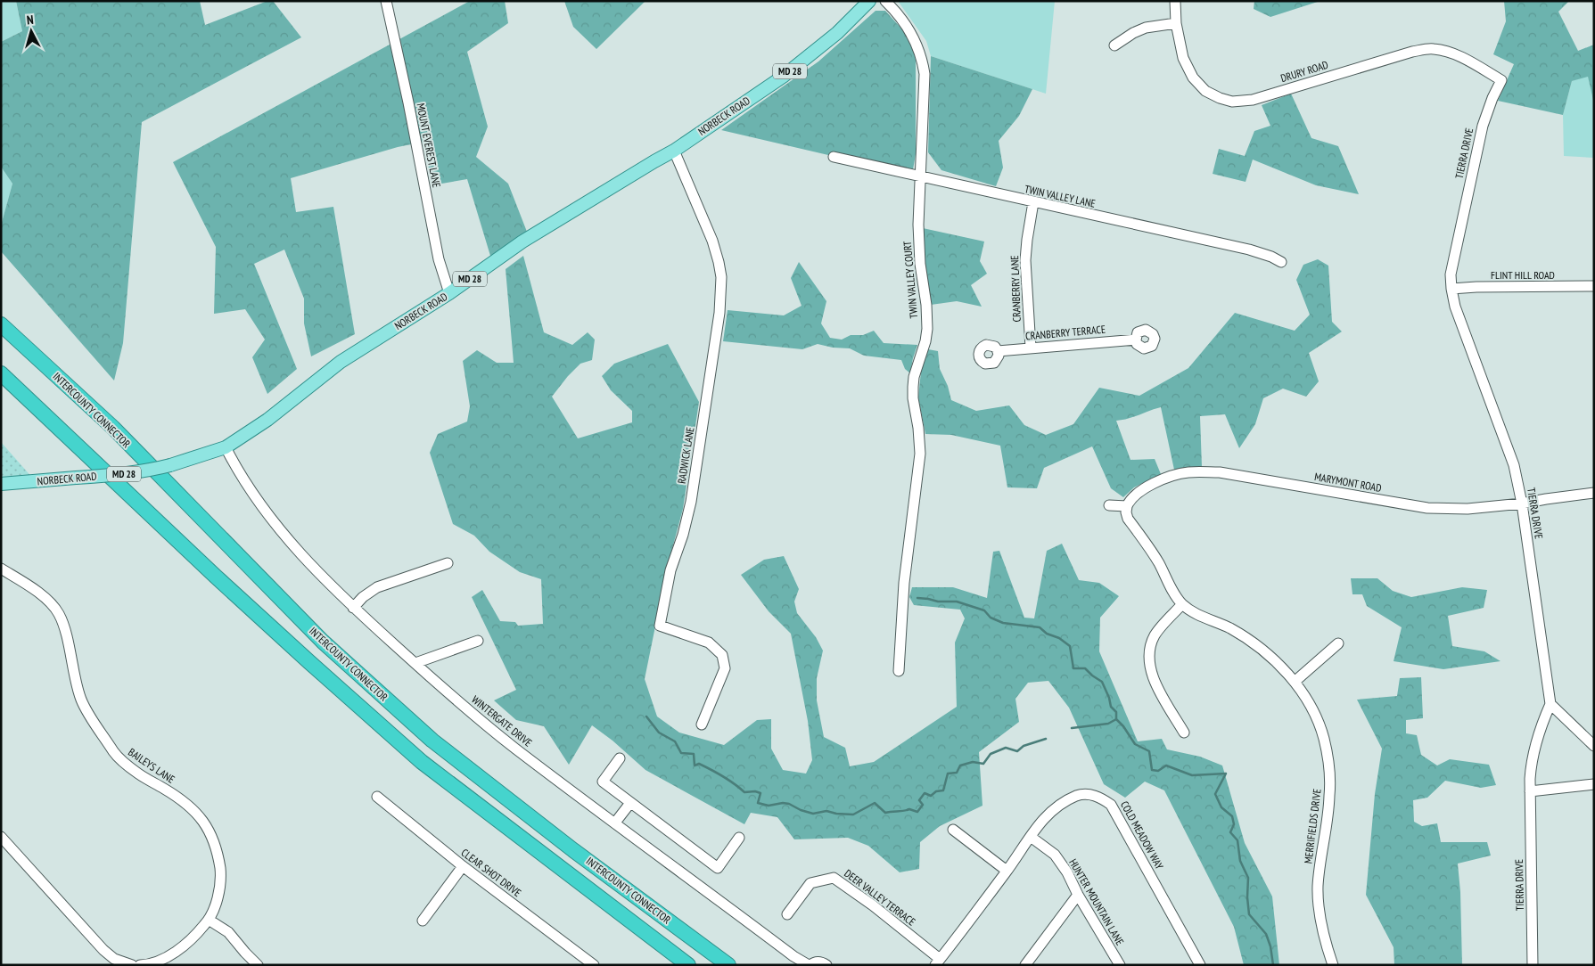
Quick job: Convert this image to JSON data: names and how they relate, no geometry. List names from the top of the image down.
{
  "streets": {
    "highway": ["INTERCOUNTY CONNECTOR"],
    "main road": ["MD 28", "NORBECK ROAD"],
    "street": [
      "DRURY ROAD",
      "MOUNT EVEREST LANE",
      "TIERRA DRIVE",
      "TWIN VALLEY LANE",
      "FLINT HILL ROAD",
      "TWIN VALLEY COURT",
      "CRANBERRY LANE",
      "CRANBERRY TERRACE",
      "RADWICK LANE",
      "MARYMONT ROAD",
      "WINTERGATE DRIVE",
      "BAILEYS LANE",
      "MERRIFIELDS DRIVE",
      "COLD MEADOW WAY",
      "CLEAR SHOT DRIVE",
      "DEER VALLEY TERRACE",
      "HUNTER MOUNTAIN LANE"
    ]
  },
  "crossings": [
    ["DRURY ROAD", "TIERRA DRIVE"],
    ["NORBECK ROAD", "MOUNT EVEREST LANE"],
    ["NORBECK ROAD", "RADWICK LANE"],
    ["NORBECK ROAD", "WINTERGATE DRIVE"],
    ["TIERRA DRIVE", "FLINT HILL ROAD"],
    ["TIERRA DRIVE", "MARYMONT ROAD"],
    ["TWIN VALLEY LANE", "TWIN VALLEY COURT"],
    ["TWIN VALLEY LANE", "CRANBERRY LANE"],
    ["CRANBERRY LANE", "CRANBERRY TERRACE"],
    ["MARYMONT ROAD", "MERRIFIELDS DRIVE"],
    ["COLD MEADOW WAY", "DEER VALLEY TERRACE"],
    ["COLD MEADOW WAY", "HUNTER MOUNTAIN LANE"]
  ],
  "north": "top"
}
